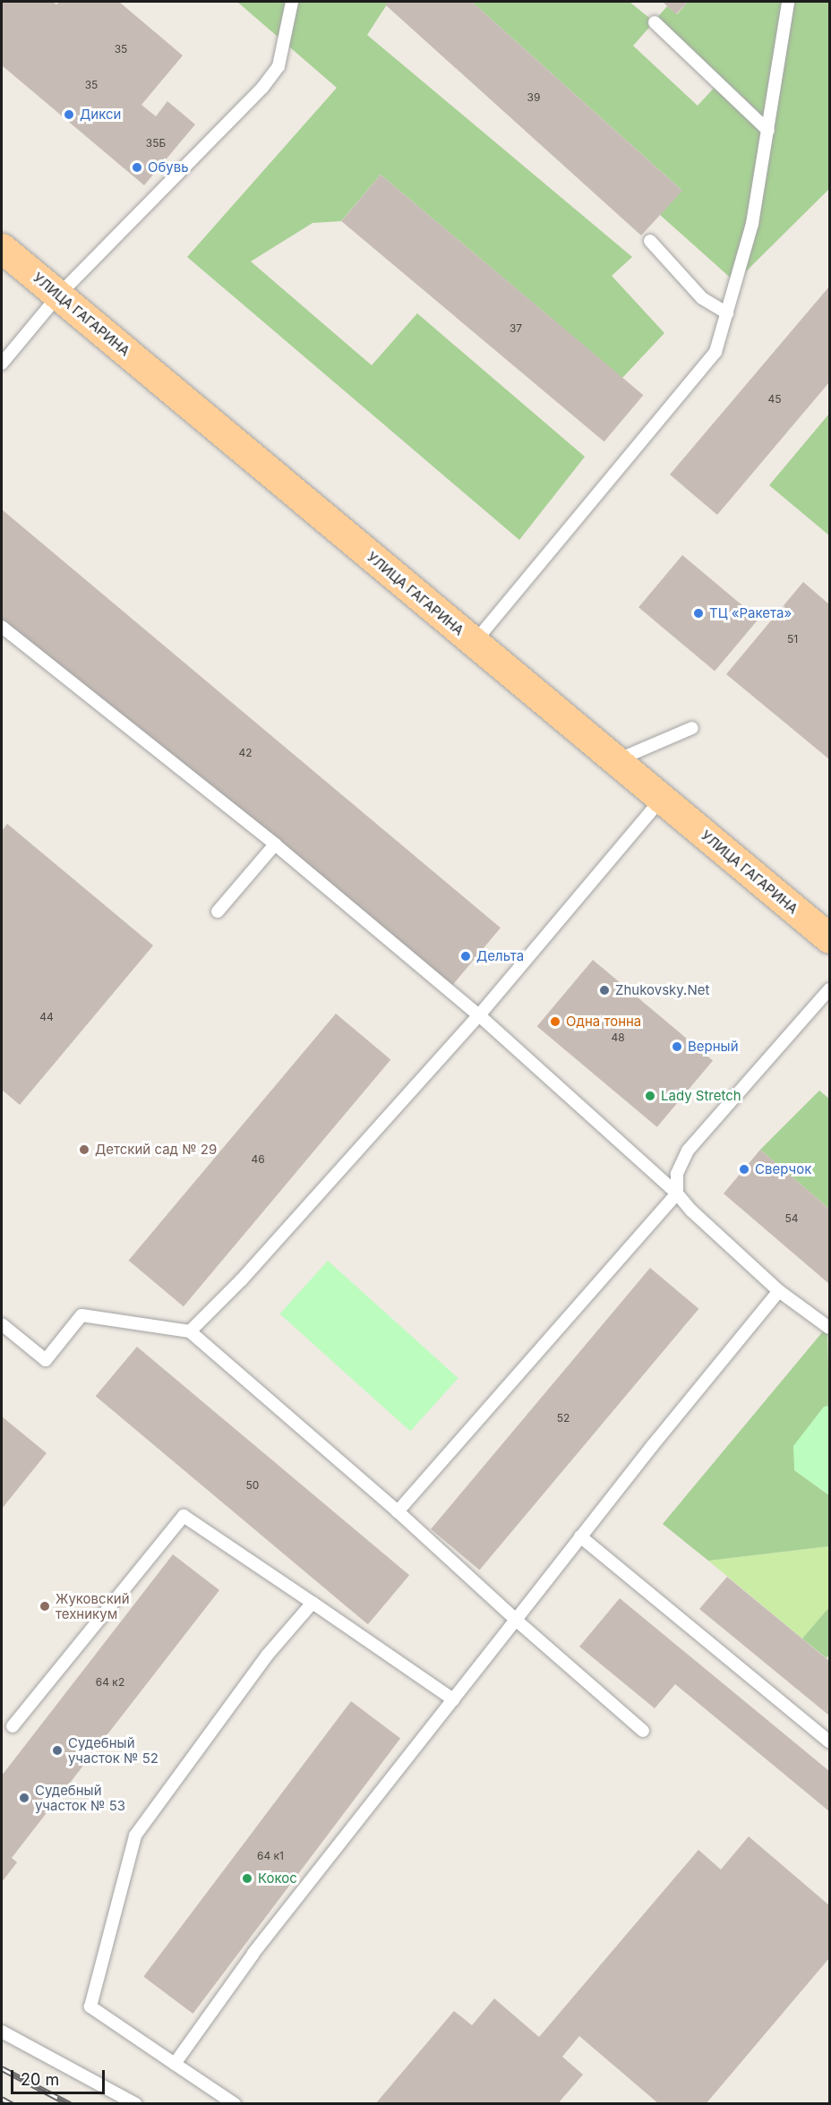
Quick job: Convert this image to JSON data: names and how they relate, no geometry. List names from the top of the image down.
{
  "streets": {
    "main road": ["УЛИЦА ГАГАРИНА"]
  },
  "places": [
    "Дикси",
    "Обувь",
    "ТЦ «Ракета»",
    "Дельта",
    "Zhukovsky.Net",
    "Одна тонна",
    "Верный",
    "Lady Stretch",
    "Детский сад № 29",
    "Сверчок",
    "Жуковский техникум",
    "Судебный участок № 52",
    "Судебный участок № 53",
    "Кокос"
  ],
  "house_numbers": [
    "35",
    "35",
    "39",
    "35Б",
    "37",
    "45",
    "51",
    "42",
    "44",
    "48",
    "46",
    "54",
    "52",
    "50",
    "64 к2",
    "64 к1"
  ],
  "scale_bar": "20 m"
}
